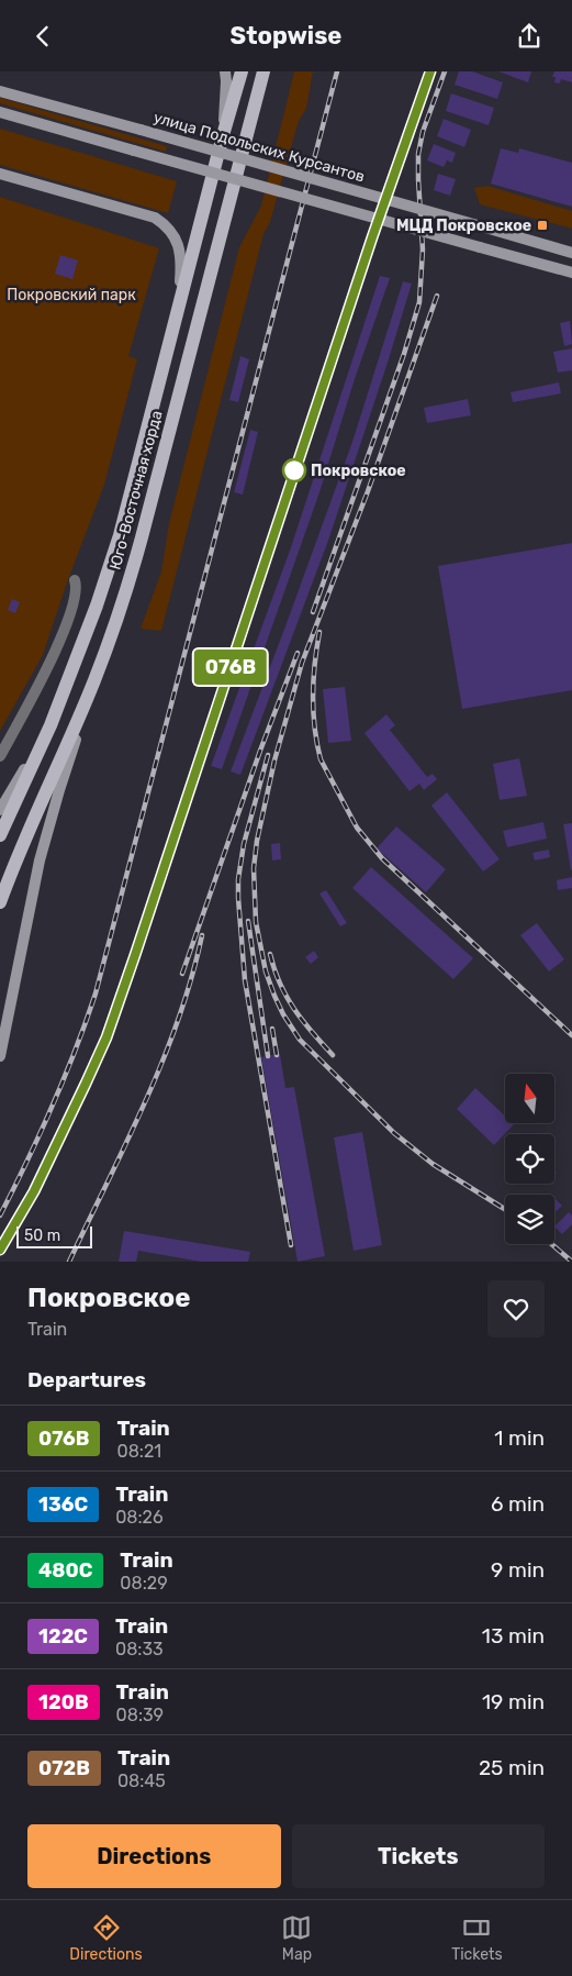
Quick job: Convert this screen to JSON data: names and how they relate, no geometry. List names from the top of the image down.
{
  "streets": {
    "main road": ["улица Подольских Курсантов", "Юго-Восточная хорда"]
  },
  "parks": ["Покровский парк"],
  "places": {
    "transit": ["МЦД Покровское"],
    "other": ["Покровское"]
  },
  "scale_bar": "50 m",
  "north": "top",
  "page": {
    "header": "Stopwise",
    "on_map": "076В",
    "scale": "50 m",
    "heading": [
      ["Покровское", "Train"],
      "Departures"
    ],
    "list": [
      {
        "mark": "076В",
        "name": "Train",
        "note": "08:21",
        "value": "1 min"
      },
      {
        "mark": "136С",
        "name": "Train",
        "note": "08:26",
        "value": "6 min"
      },
      {
        "mark": "480С",
        "name": "Train",
        "note": "08:29",
        "value": "9 min"
      },
      {
        "mark": "122С",
        "name": "Train",
        "note": "08:33",
        "value": "13 min"
      },
      {
        "mark": "120В",
        "name": "Train",
        "note": "08:39",
        "value": "19 min"
      },
      {
        "mark": "072В",
        "name": "Train",
        "note": "08:45",
        "value": "25 min"
      }
    ],
    "buttons": ["Directions", "Tickets"],
    "tabs": ["Directions", "Map", "Tickets"]
  }
}
